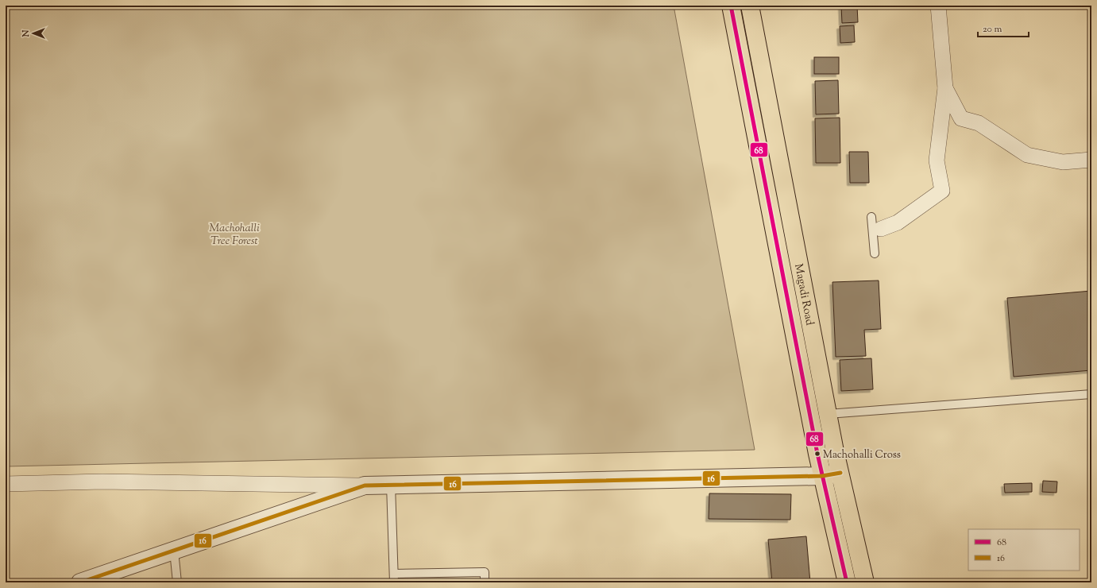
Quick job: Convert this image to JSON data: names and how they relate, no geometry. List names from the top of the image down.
{
  "streets": {
    "main road": ["Magadi Road"]
  },
  "parks": ["Machohalli Tree Forest"],
  "places": ["Machohalli Cross"],
  "lines": ["transit line 68", "transit line 16"],
  "legend": ["68", "16"],
  "scale_bar": "20 m",
  "north": "left"
}
